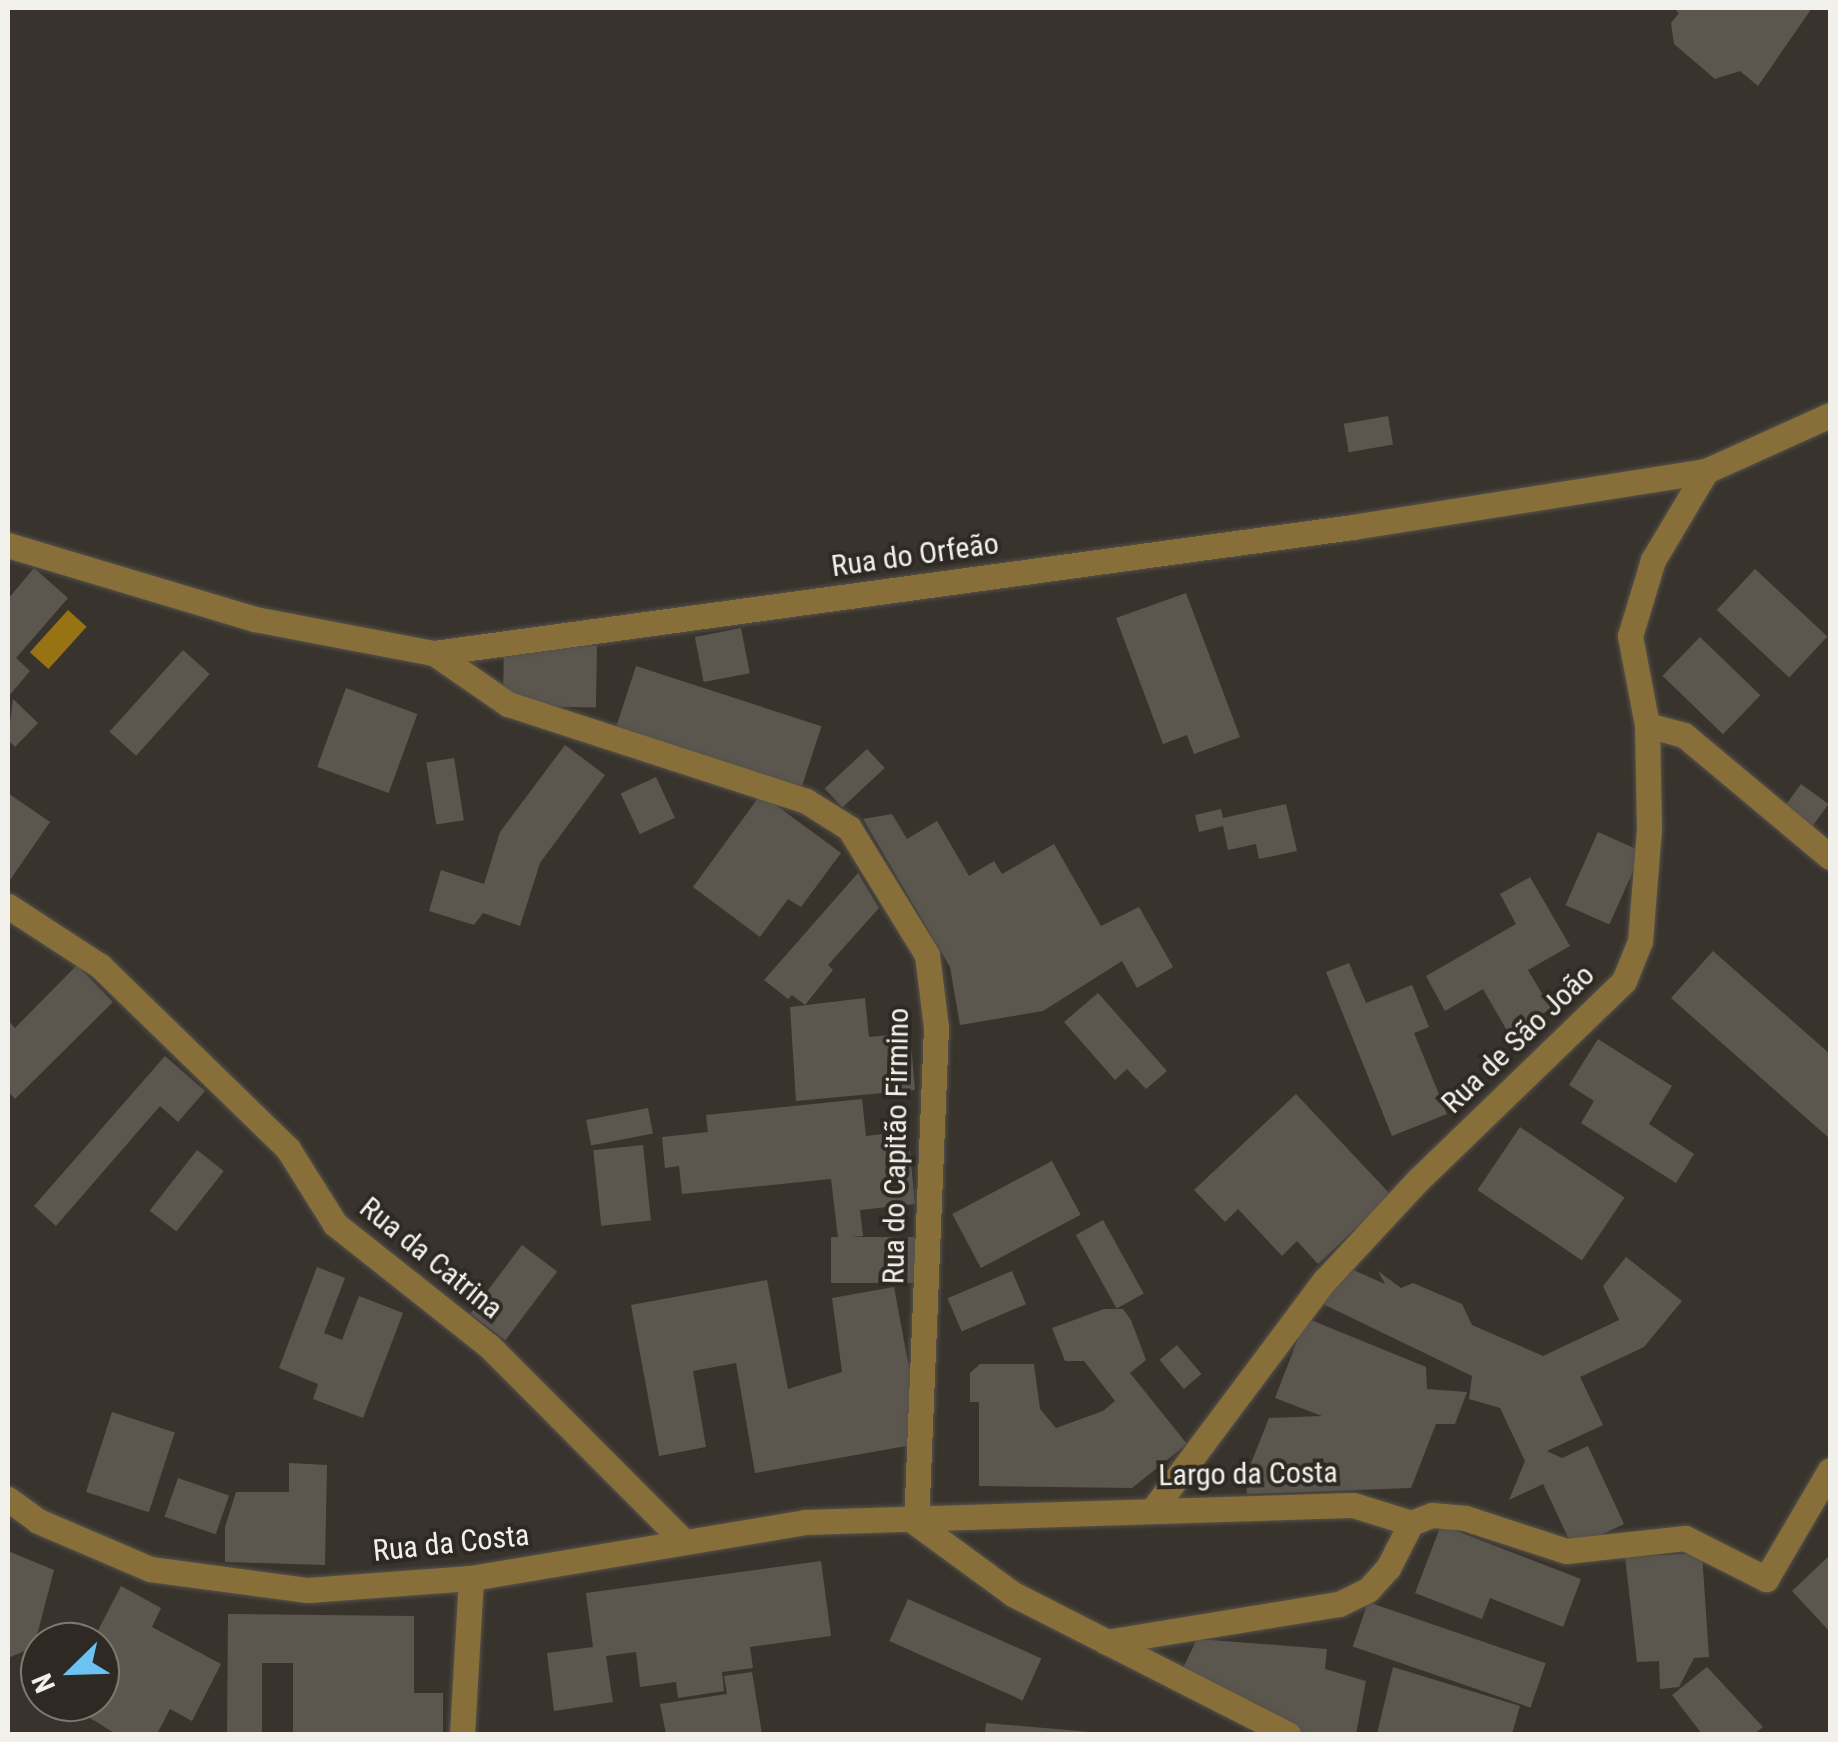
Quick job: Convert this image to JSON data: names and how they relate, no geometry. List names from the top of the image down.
{
  "streets": {
    "street": [
      "Rua do Orfeão",
      "Rua de São João",
      "Rua do Capitão Firmino",
      "Rua da Catrina",
      "Largo da Costa",
      "Rua da Costa"
    ]
  },
  "crossings": [
    ["Rua do Orfeão", "Rua de São João"],
    ["Rua do Orfeão", "Rua do Capitão Firmino"],
    ["Rua de São João", "Largo da Costa"],
    ["Rua do Capitão Firmino", "Largo da Costa"],
    ["Rua do Capitão Firmino", "Rua da Costa"],
    ["Rua da Catrina", "Rua da Costa"],
    ["Largo da Costa", "Rua da Costa"]
  ],
  "north": "bottom left"
}
